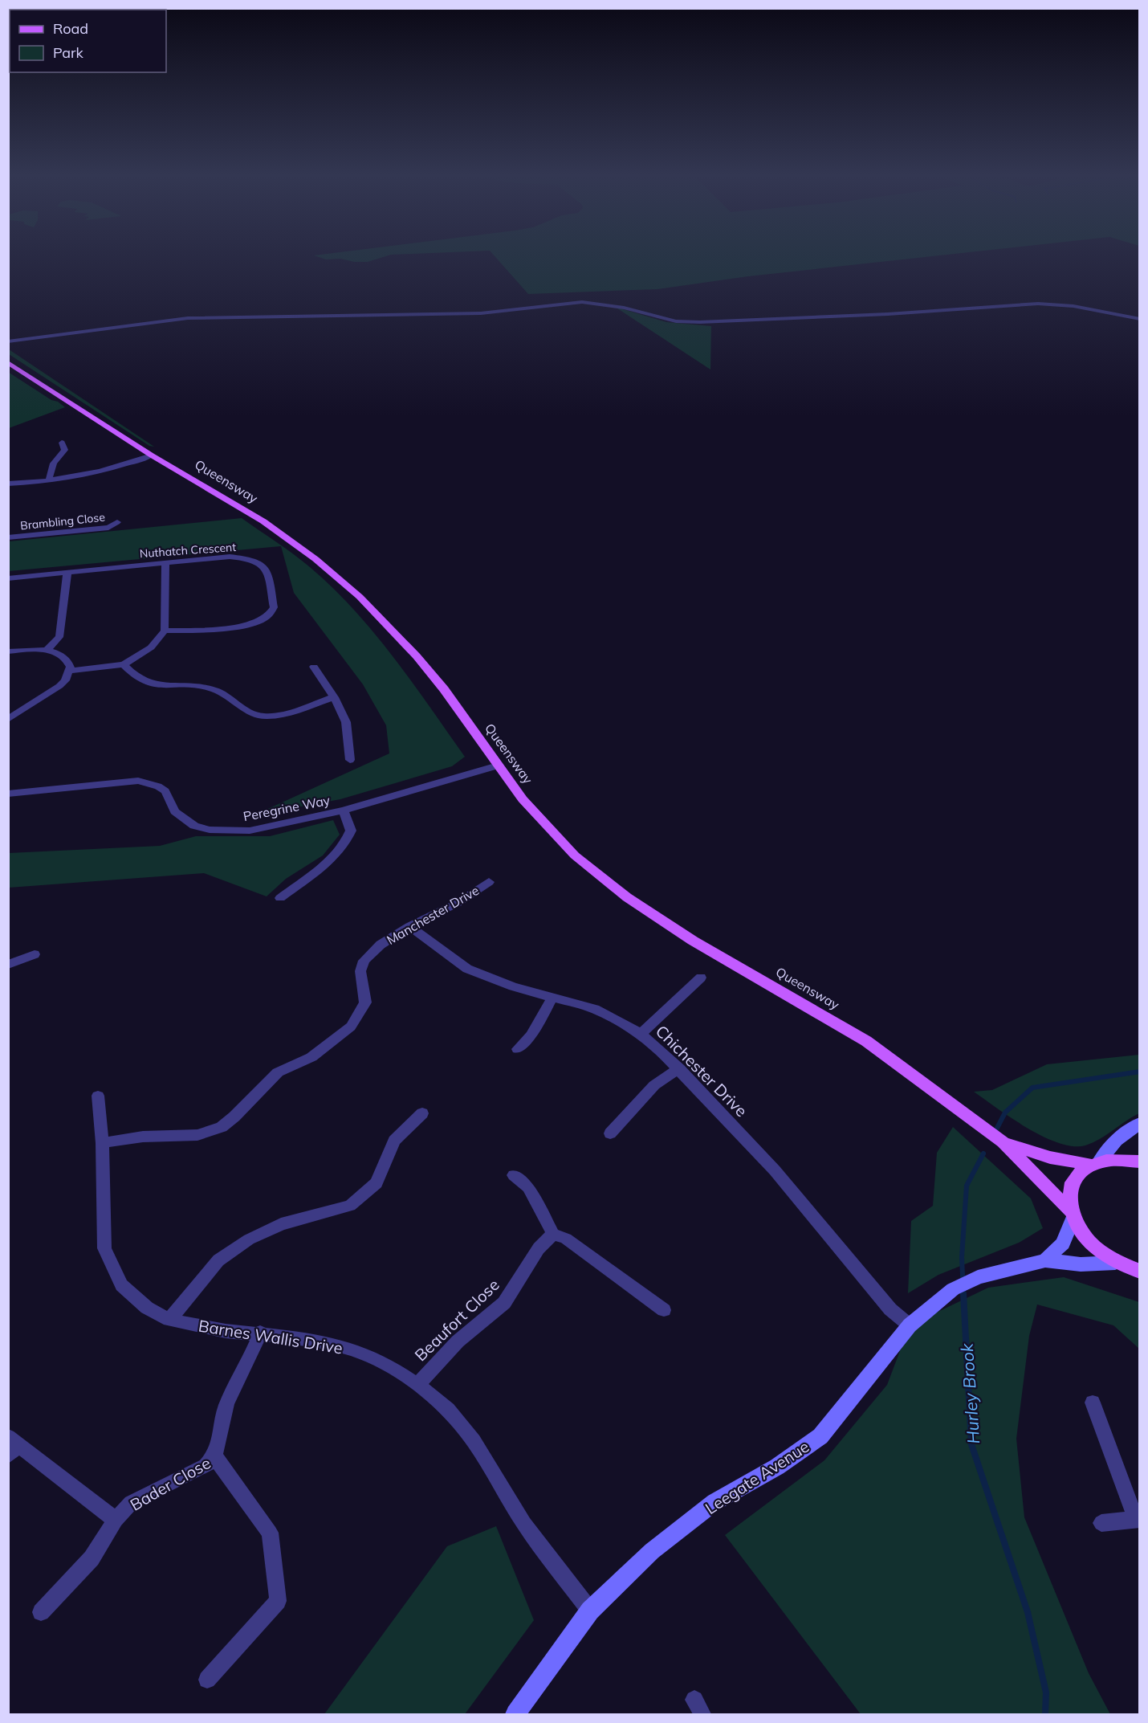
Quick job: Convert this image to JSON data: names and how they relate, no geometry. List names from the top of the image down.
{
  "streets": {
    "main road": ["Queensway"],
    "street": [
      "Brambling Close",
      "Nuthatch Crescent",
      "Peregrine Way",
      "Manchester Drive",
      "Chichester Drive",
      "Beaufort Close",
      "Barnes Wallis Drive",
      "Leegate Avenue",
      "Bader Close"
    ]
  },
  "crossings": [
    ["Queensway", "Peregrine Way"],
    ["Manchester Drive", "Chichester Drive"],
    ["Manchester Drive", "Barnes Wallis Drive"],
    ["Chichester Drive", "Leegate Avenue"],
    ["Beaufort Close", "Barnes Wallis Drive"],
    ["Barnes Wallis Drive", "Leegate Avenue"],
    ["Barnes Wallis Drive", "Bader Close"]
  ],
  "water": ["Hurley Brook"],
  "legend": ["Road", "Park"]
}
